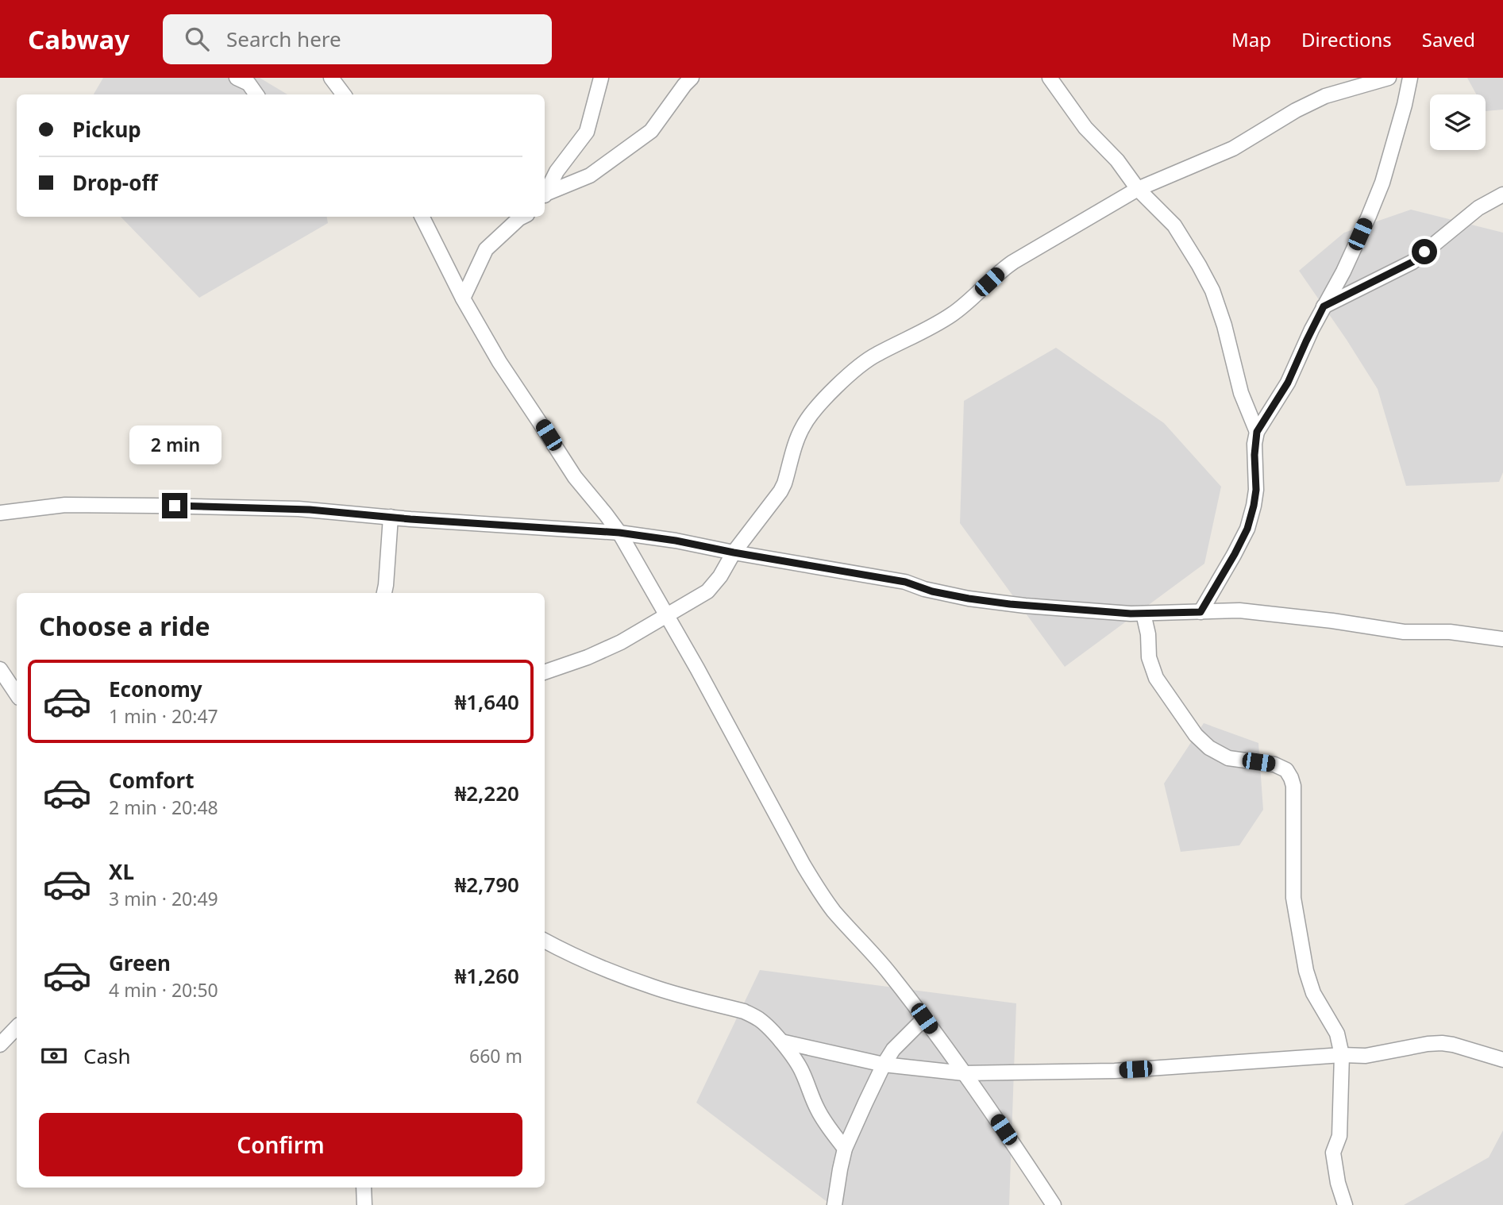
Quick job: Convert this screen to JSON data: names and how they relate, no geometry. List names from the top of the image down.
{
  "page": {
    "header": "Cabway",
    "search": "Search here",
    "nav": ["Map", "Directions", "Saved"],
    "banner": ["Pickup", "Drop-off"],
    "bubble": "2 min",
    "heading": "Choose a ride",
    "list": [
      {
        "name": "Economy",
        "note": "1 min · 20:47",
        "value": "₦1,640"
      },
      {
        "name": "Comfort",
        "note": "2 min · 20:48",
        "value": "₦2,220"
      },
      {
        "name": "XL",
        "note": "3 min · 20:49",
        "value": "₦2,790"
      },
      {
        "name": "Green",
        "note": "4 min · 20:50",
        "value": "₦1,260"
      }
    ],
    "pay": ["Cash", "660 m"],
    "buttons": "Confirm"
  }
}
